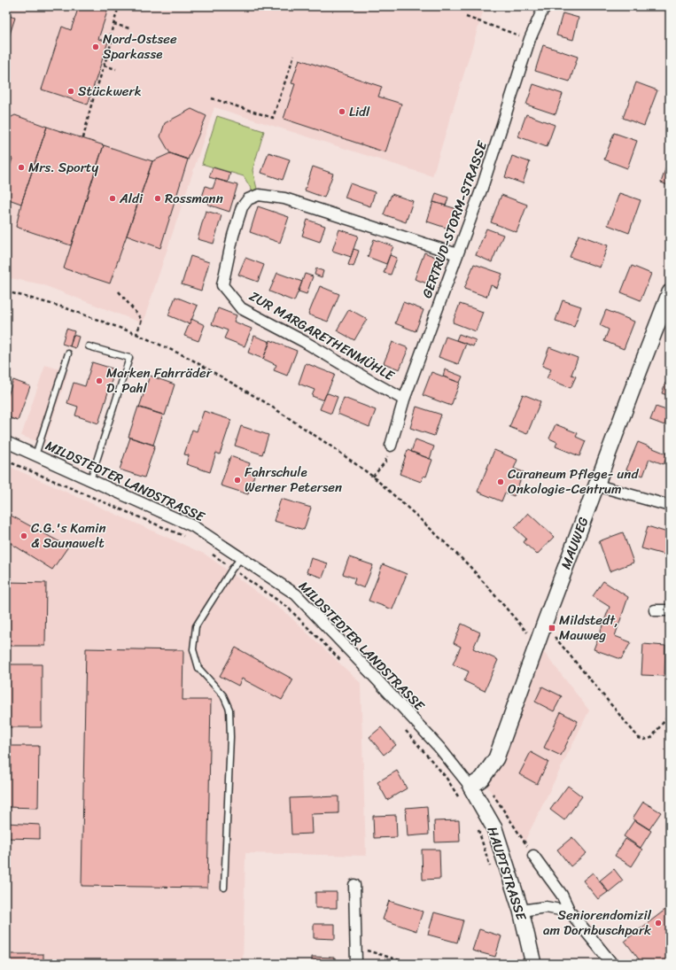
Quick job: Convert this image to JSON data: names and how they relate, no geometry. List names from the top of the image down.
{
  "streets": {
    "street": [
      "GERTRUD-STORM-STRASSE",
      "ZUR MARGARETHENMÜHLE",
      "MILDSTEDTER LANDSTRASSE",
      "MAUWEG",
      "HAUPTSTRASSE"
    ]
  },
  "crossings": [
    ["GERTRUD-STORM-STRASSE", "ZUR MARGARETHENMÜHLE"],
    ["MILDSTEDTER LANDSTRASSE", "MAUWEG"],
    ["MILDSTEDTER LANDSTRASSE", "HAUPTSTRASSE"],
    ["MAUWEG", "HAUPTSTRASSE"]
  ],
  "places": {
    "other": [
      "Nord-Ostsee Sparkasse",
      "Stückwerk",
      "Lidl",
      "Mrs. Sporty",
      "Aldi",
      "Rossmann",
      "Marken Fahrräder D. Pahl",
      "Fahrschule Werner Petersen",
      "Curaneum Pflege- und Onkologie-Centrum",
      "C.G.'s Kamin & Saunawelt",
      "Seniorendomizil am Dornbuschpark"
    ],
    "transit": ["Mildstedt, Mauweg"]
  }
}
